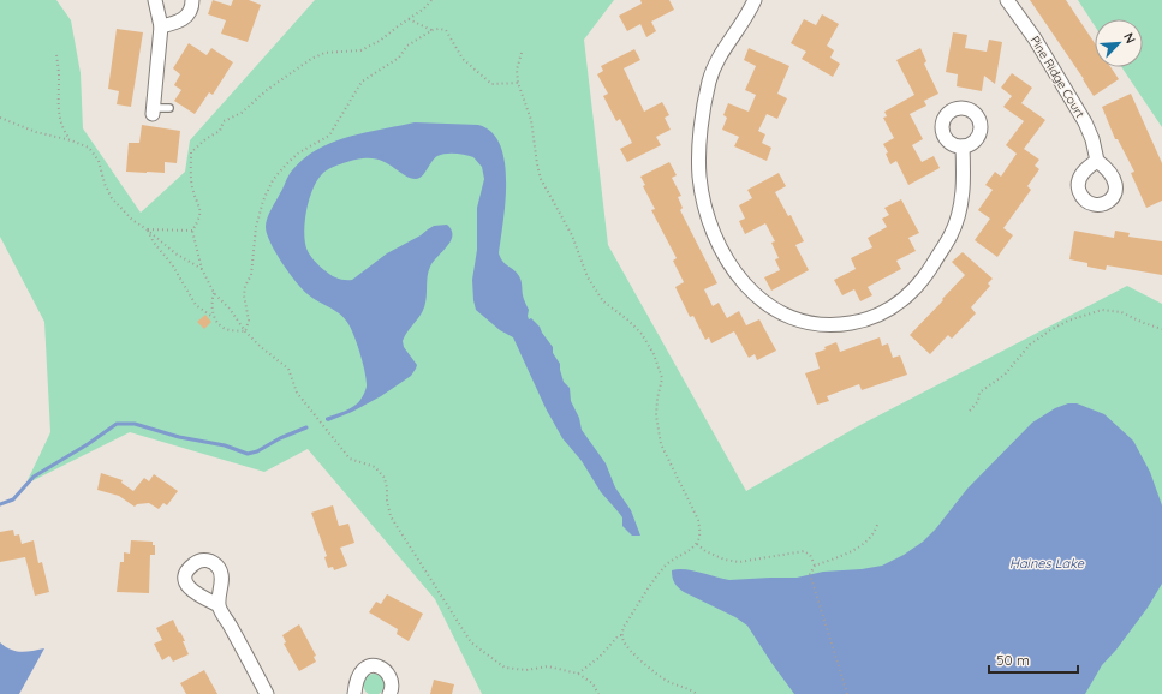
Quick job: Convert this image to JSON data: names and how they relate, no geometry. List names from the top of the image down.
{
  "streets": {
    "street": ["Pine Ridge Court"]
  },
  "water": ["Haines Lake"],
  "scale_bar": "50 m",
  "north": "top right"
}
